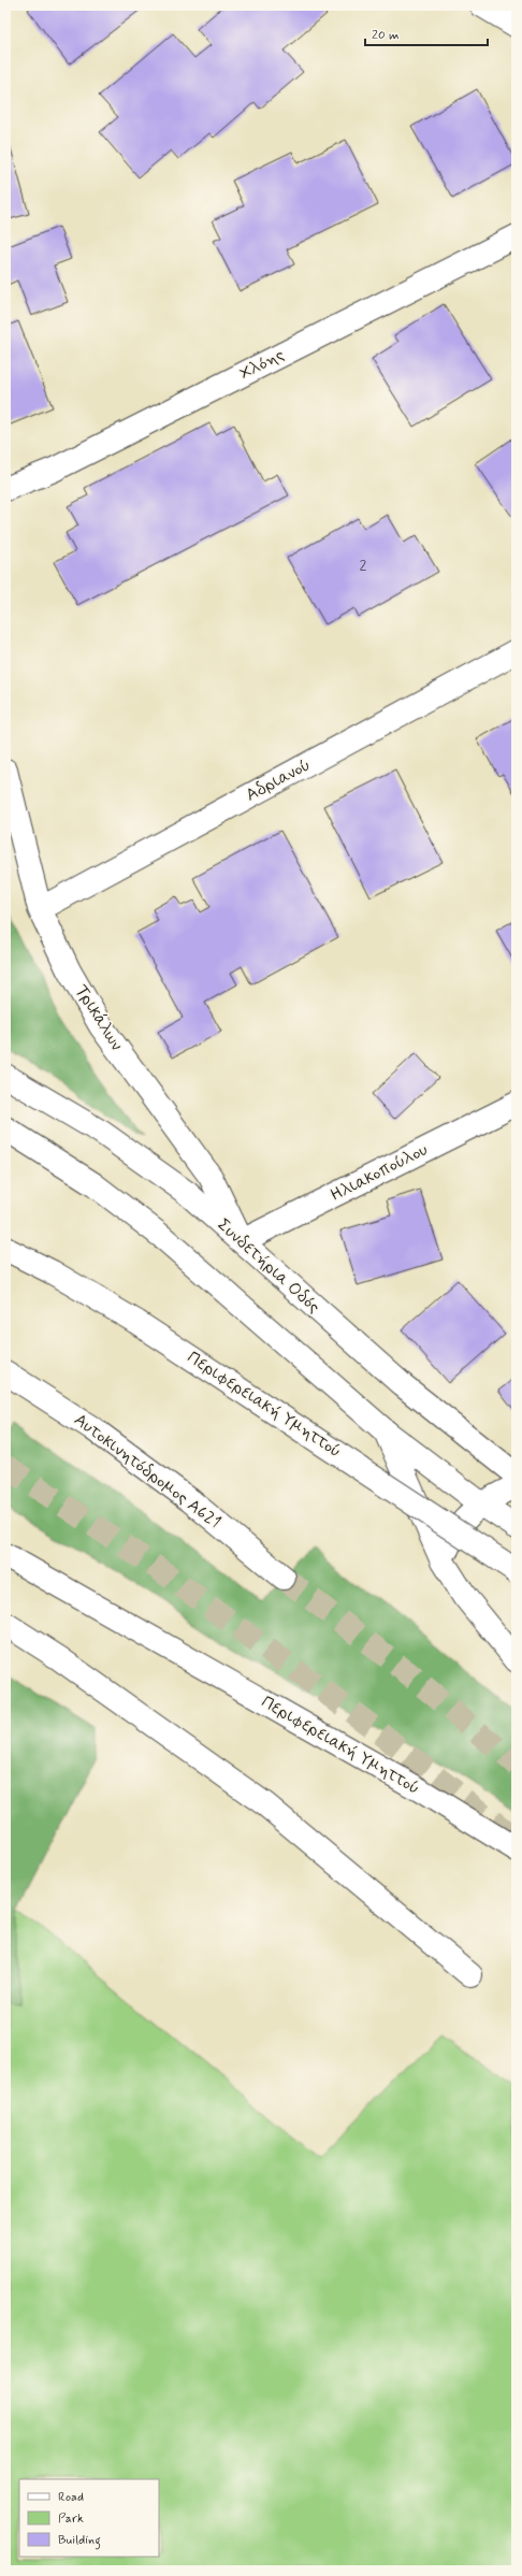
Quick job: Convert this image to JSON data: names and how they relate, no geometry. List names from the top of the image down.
{
  "streets": {
    "main road": [
      "Χλόης",
      "Αδριανού",
      "Τρικάλων",
      "Ηλιακοπούλου",
      "Συνδετήρια Οδός",
      "Περιφερειακή Υμηττού",
      "Αυτοκινητόδρομος Α621"
    ]
  },
  "crossings": [
    ["Αδριανού", "Τρικάλων"],
    ["Τρικάλων", "Ηλιακοπούλου"],
    ["Τρικάλων", "Συνδετήρια Οδός"],
    ["Ηλιακοπούλου", "Συνδετήρια Οδός"]
  ],
  "house_numbers": ["2"],
  "legend": ["Road", "Park", "Building"],
  "scale_bar": "20 m"
}
